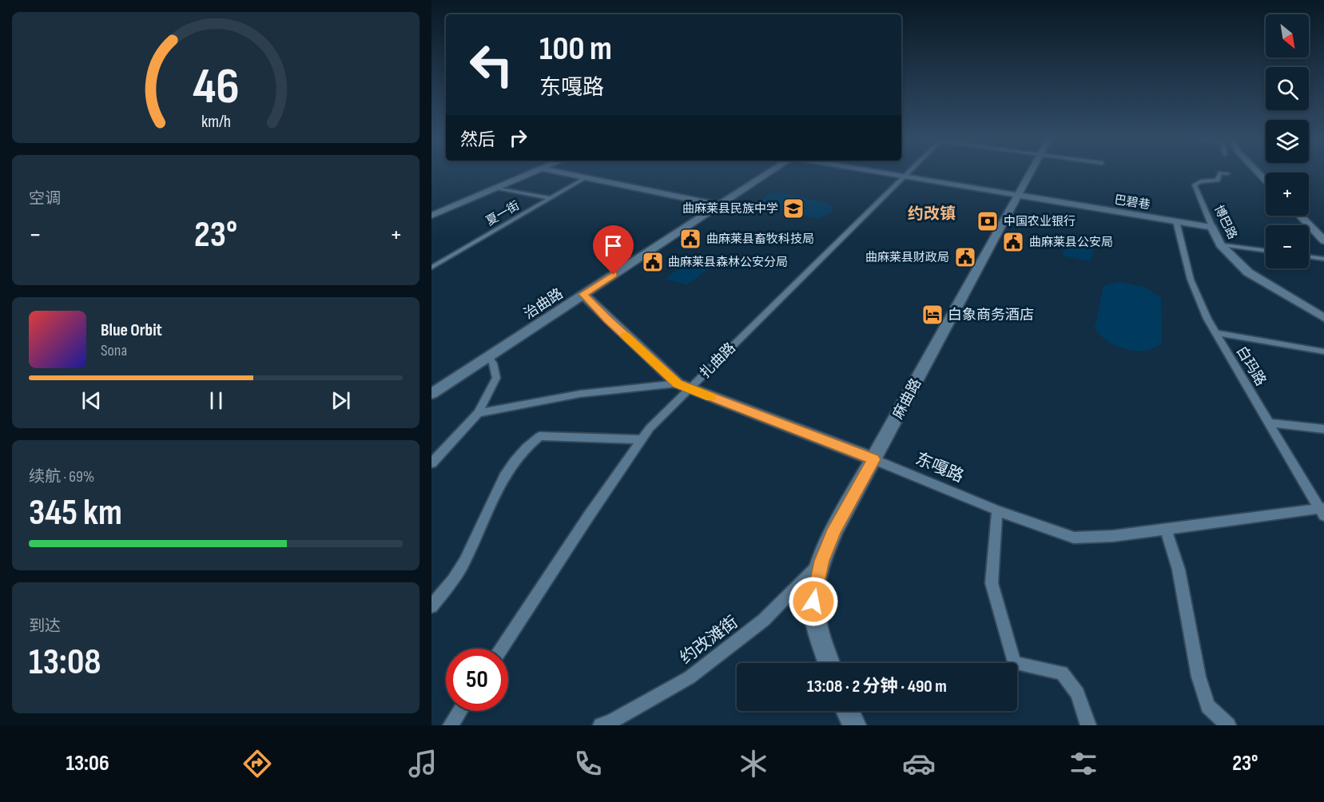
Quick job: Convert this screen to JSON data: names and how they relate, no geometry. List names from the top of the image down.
{
  "streets": {
    "street": [
      "巴碧巷",
      "夏一街",
      "博巴路",
      "治曲路",
      "扎曲路",
      "白玛路",
      "麻曲路",
      "东嘎路",
      "约改滩街"
    ]
  },
  "crossings": [
    ["巴碧巷", "博巴路"],
    ["巴碧巷", "扎曲路"],
    ["巴碧巷", "白玛路"],
    ["巴碧巷", "麻曲路"],
    ["治曲路", "东嘎路"],
    ["扎曲路", "东嘎路"],
    ["白玛路", "东嘎路"],
    ["麻曲路", "东嘎路"],
    ["麻曲路", "约改滩街"]
  ],
  "districts": ["约改镇"],
  "places": {
    "school or university": ["曲麻莱县民族中学"],
    "bank": ["中国农业银行"],
    "public building": [
      "曲麻莱县畜牧科技局",
      "曲麻莱县公安局",
      "曲麻莱县财政局",
      "曲麻莱县森林公安分局"
    ],
    "hotel": ["白象商务酒店"]
  },
  "north": "bottom right",
  "page": {
    "map_buttons": ["+", "−"],
    "turn": ["100 m", "东嘎路"],
    "then": "然后",
    "tile": [
      "空调",
      ["续航 · 69%", "345 km"],
      ["到达", "13:08"]
    ],
    "heat": ["−", "23°", "+"],
    "song": ["Blue Orbit", "Sona"],
    "limit": "50",
    "trip": "13:08 · 2 分钟 · 490 m",
    "tabs": ["13:06", "23°"],
    "gauge": ["46", "km/h"]
  }
}
